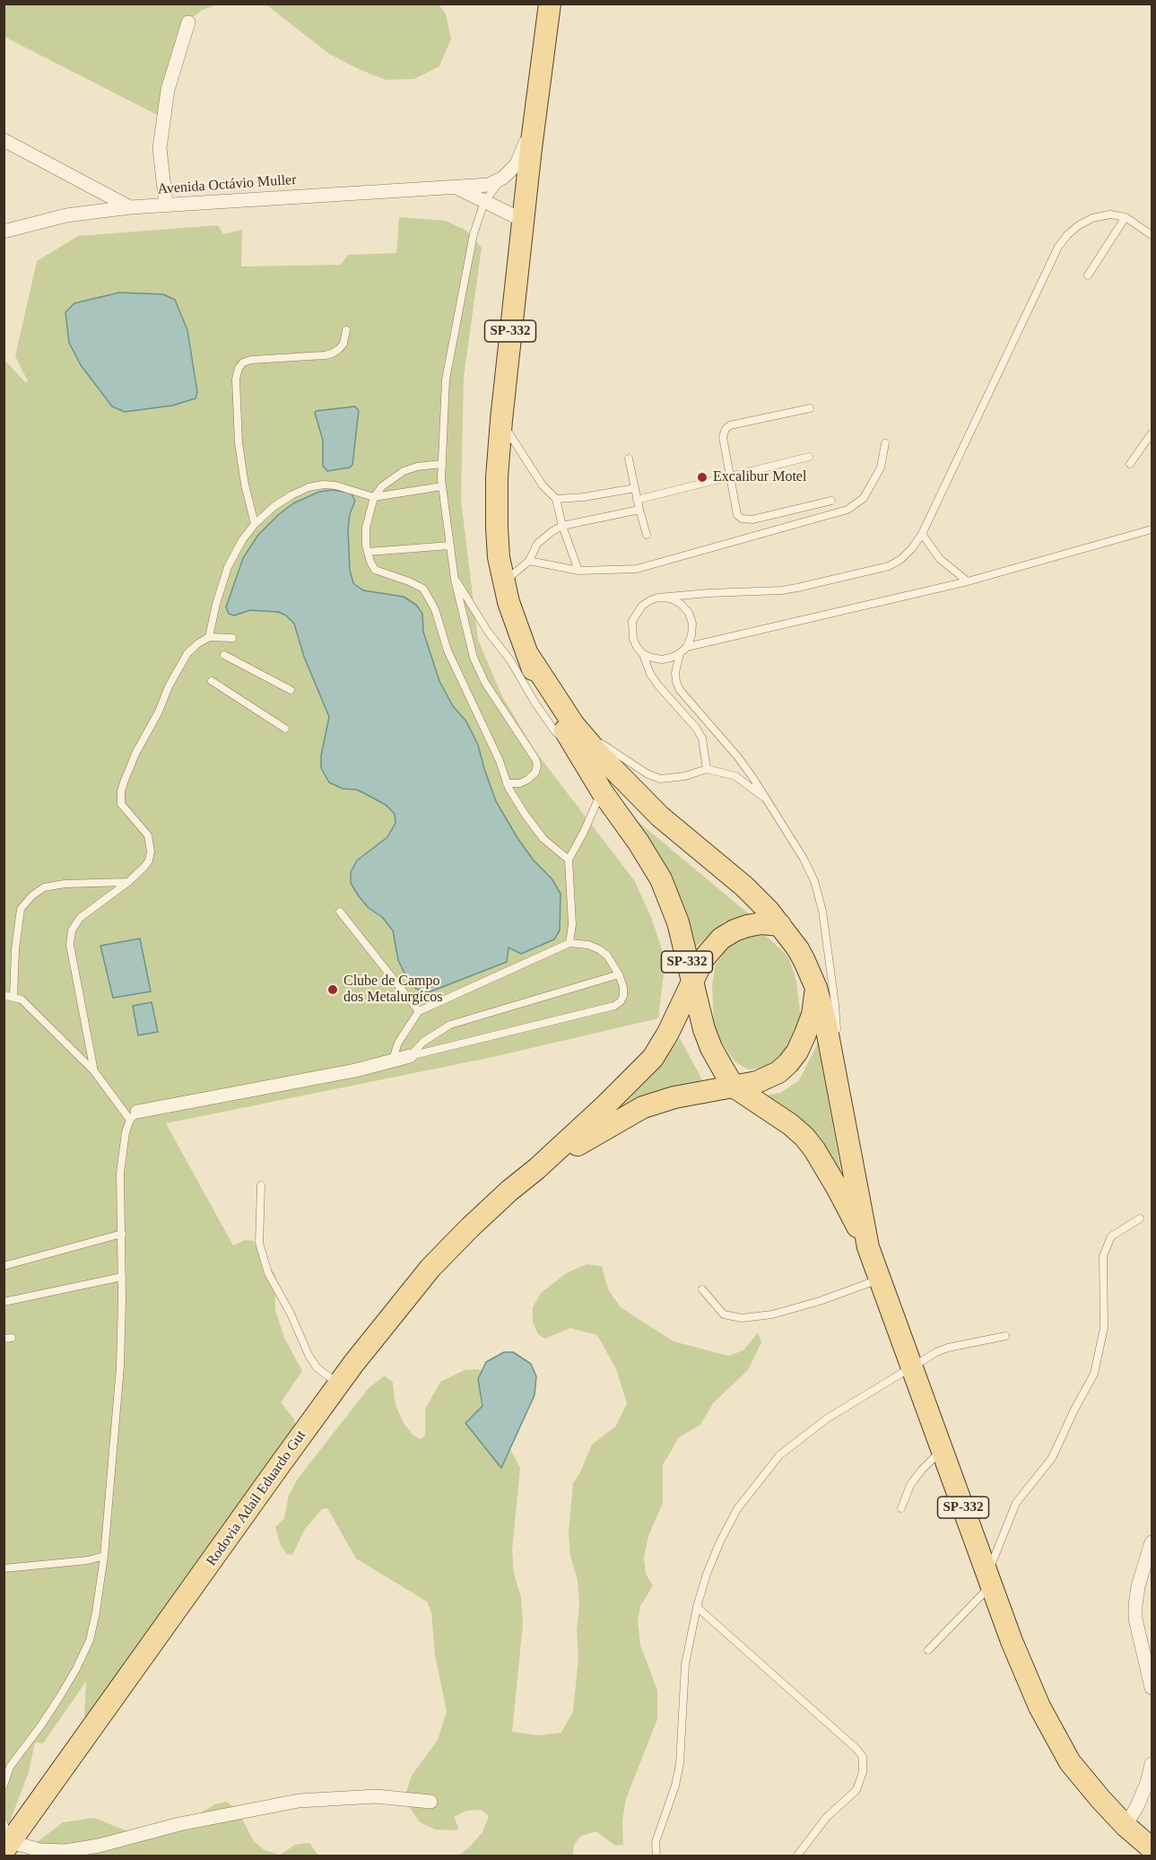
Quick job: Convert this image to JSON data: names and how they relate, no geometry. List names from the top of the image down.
{
  "streets": {
    "main road": ["SP-332", "Rodovia Adail Eduardo Gut"],
    "street": ["Avenida Octávio Muller"]
  },
  "crossings": [
    ["SP-332", "Rodovia Adail Eduardo Gut"]
  ],
  "places": ["Excalibur Motel", "Clube de Campo dos Metalurgícos"]
}
